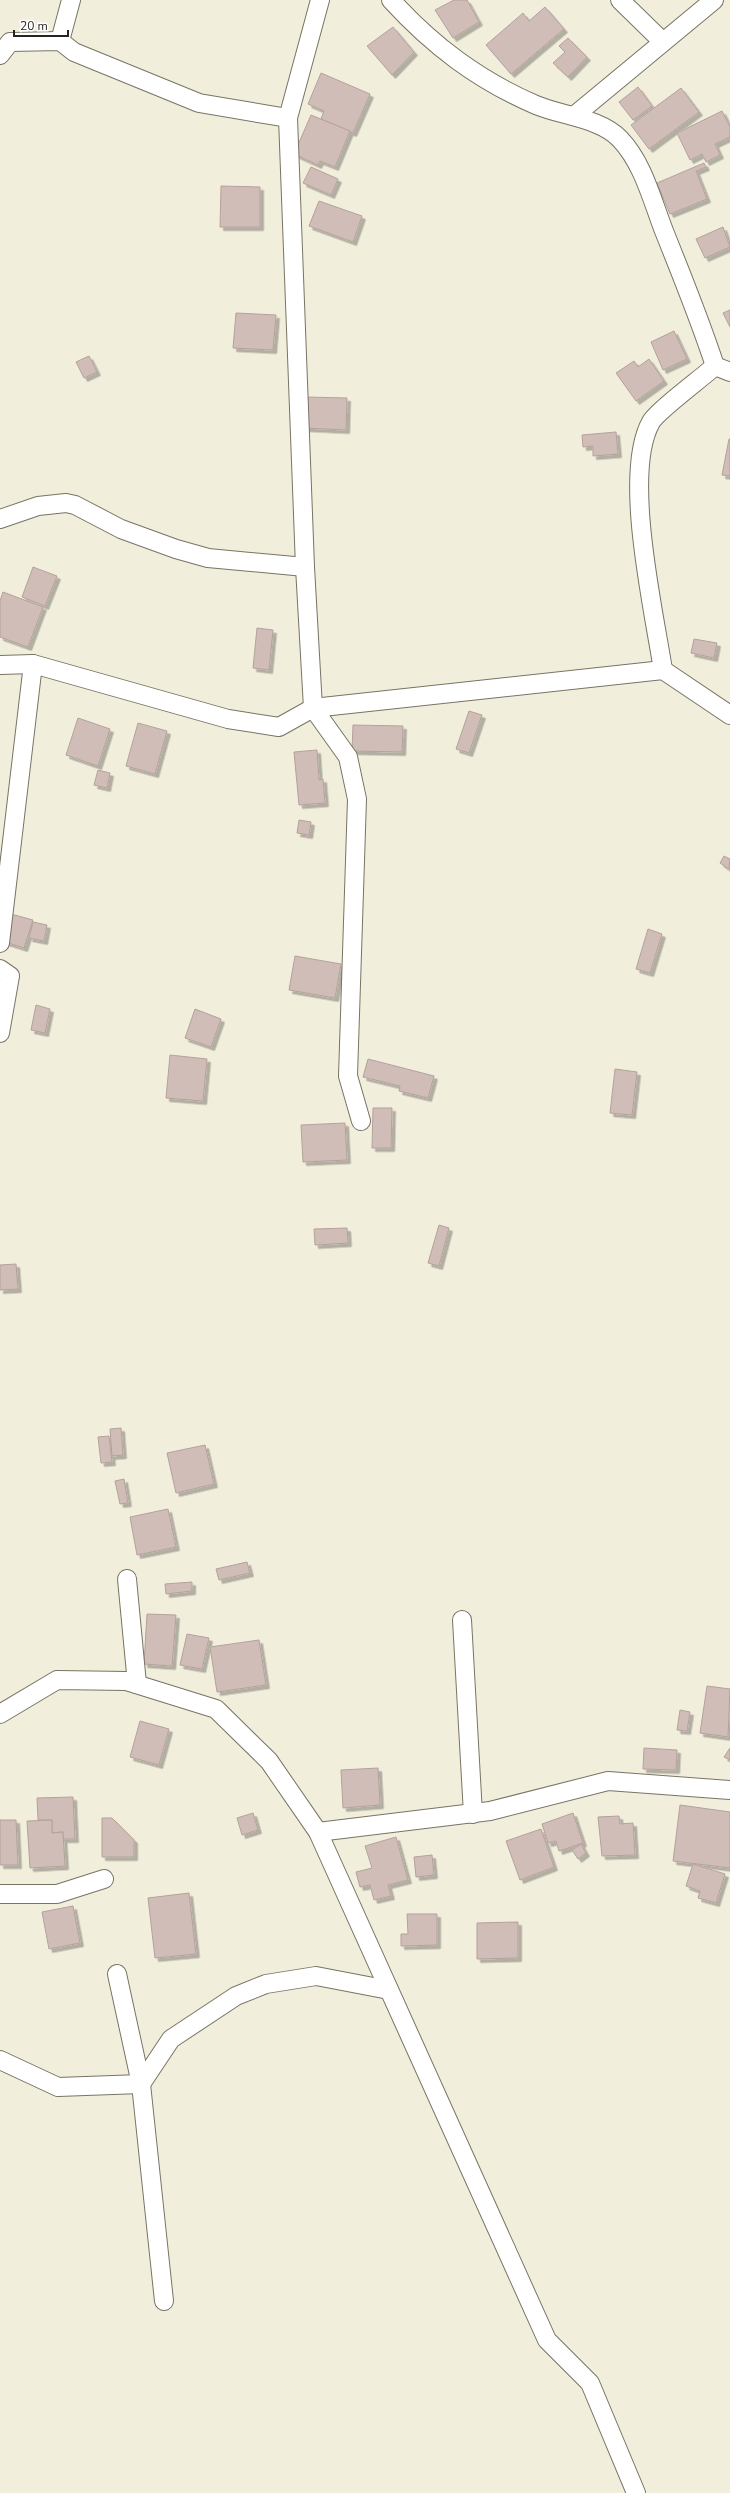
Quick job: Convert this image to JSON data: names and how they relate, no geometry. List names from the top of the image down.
{
  "scale_bar": "20 m"
}
